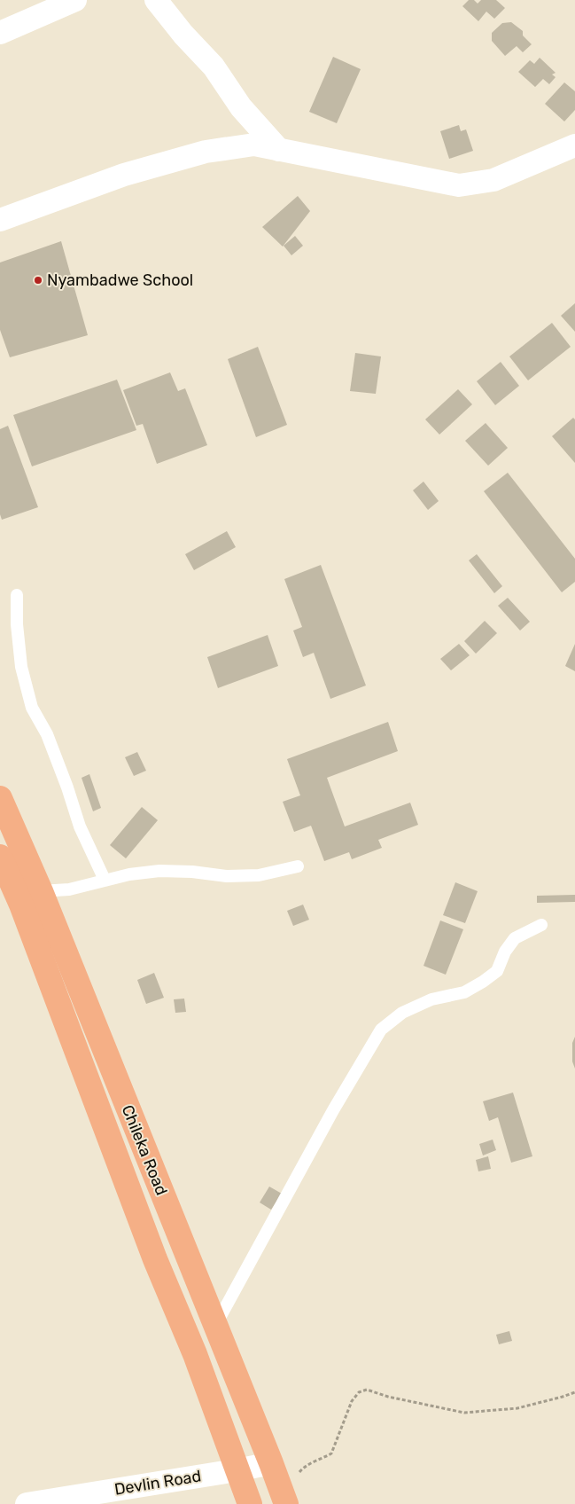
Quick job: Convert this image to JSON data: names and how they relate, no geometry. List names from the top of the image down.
{
  "streets": {
    "highway": ["Chileka Road"],
    "street": ["Devlin Road"]
  },
  "crossings": [
    ["Chileka Road", "Devlin Road"]
  ],
  "places": ["Nyambadwe School"]
}
